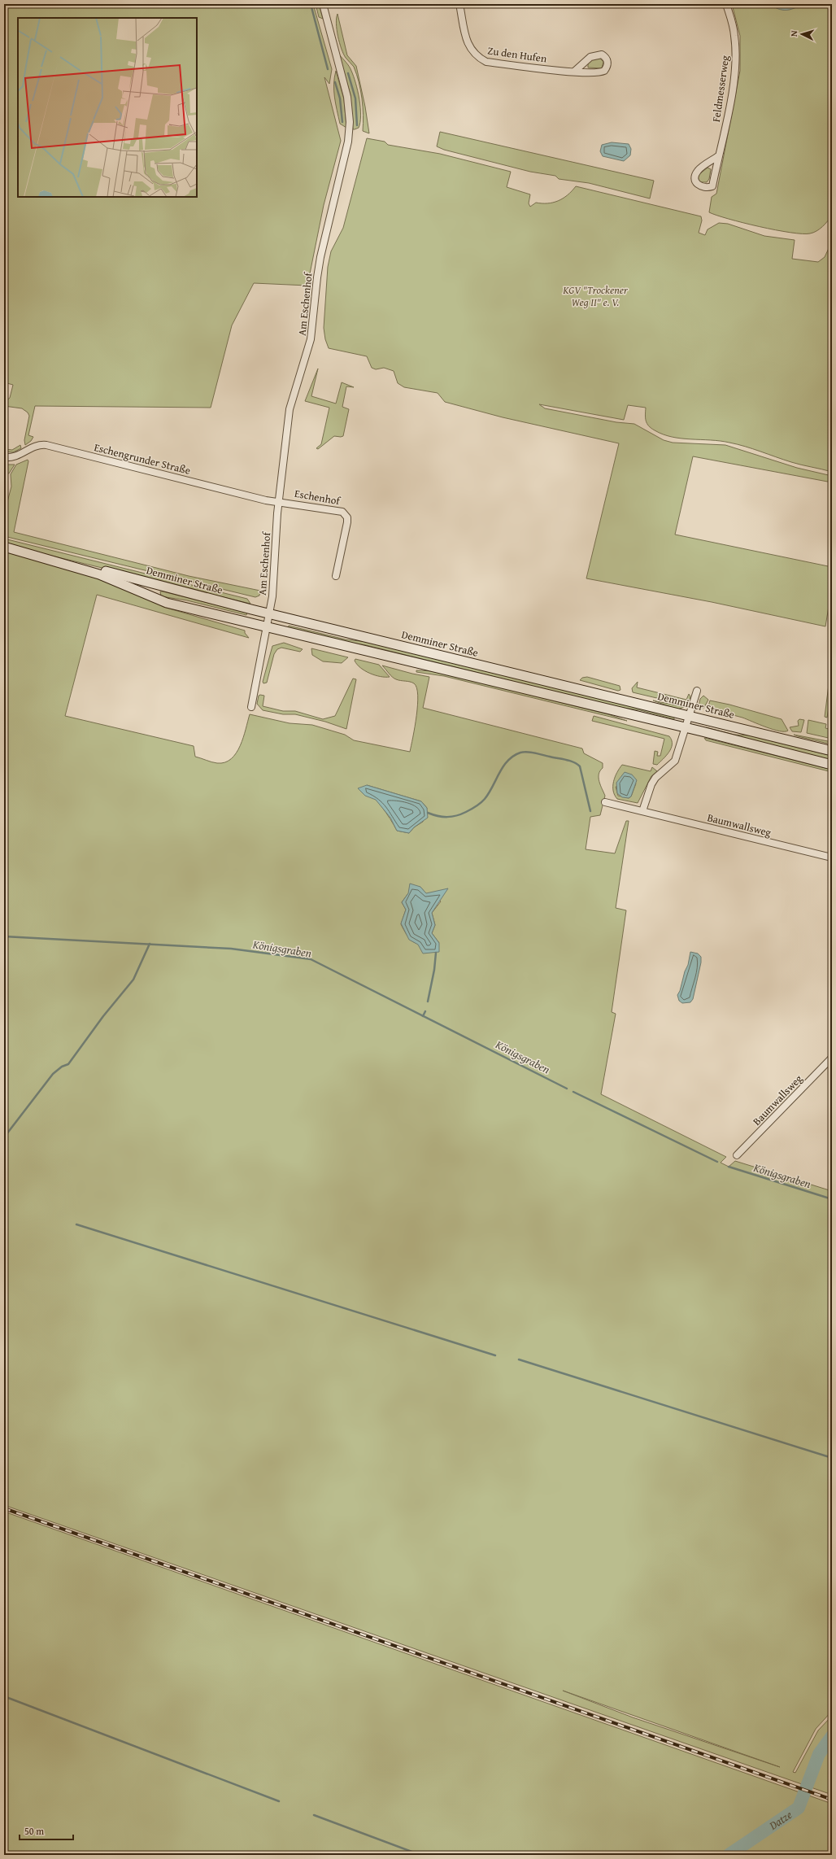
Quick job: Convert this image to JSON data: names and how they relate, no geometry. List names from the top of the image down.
{
  "streets": {
    "main road": ["Demminer Straße"],
    "street": [
      "Zu den Hufen",
      "Feldmesserweg",
      "Am Eschenhof",
      "Eschengrunder Straße",
      "Eschenhof",
      "Baumwallsweg"
    ]
  },
  "crossings": [
    ["Am Eschenhof", "Eschengrunder Straße"],
    ["Am Eschenhof", "Eschenhof"],
    ["Am Eschenhof", "Demminer Straße"],
    ["Eschengrunder Straße", "Eschenhof"]
  ],
  "water": ["Königsgraben", "Datze"],
  "parks": ["KGV \"Trockener Weg II\" e. V."],
  "scale_bar": "50 m",
  "north": "left"
}
